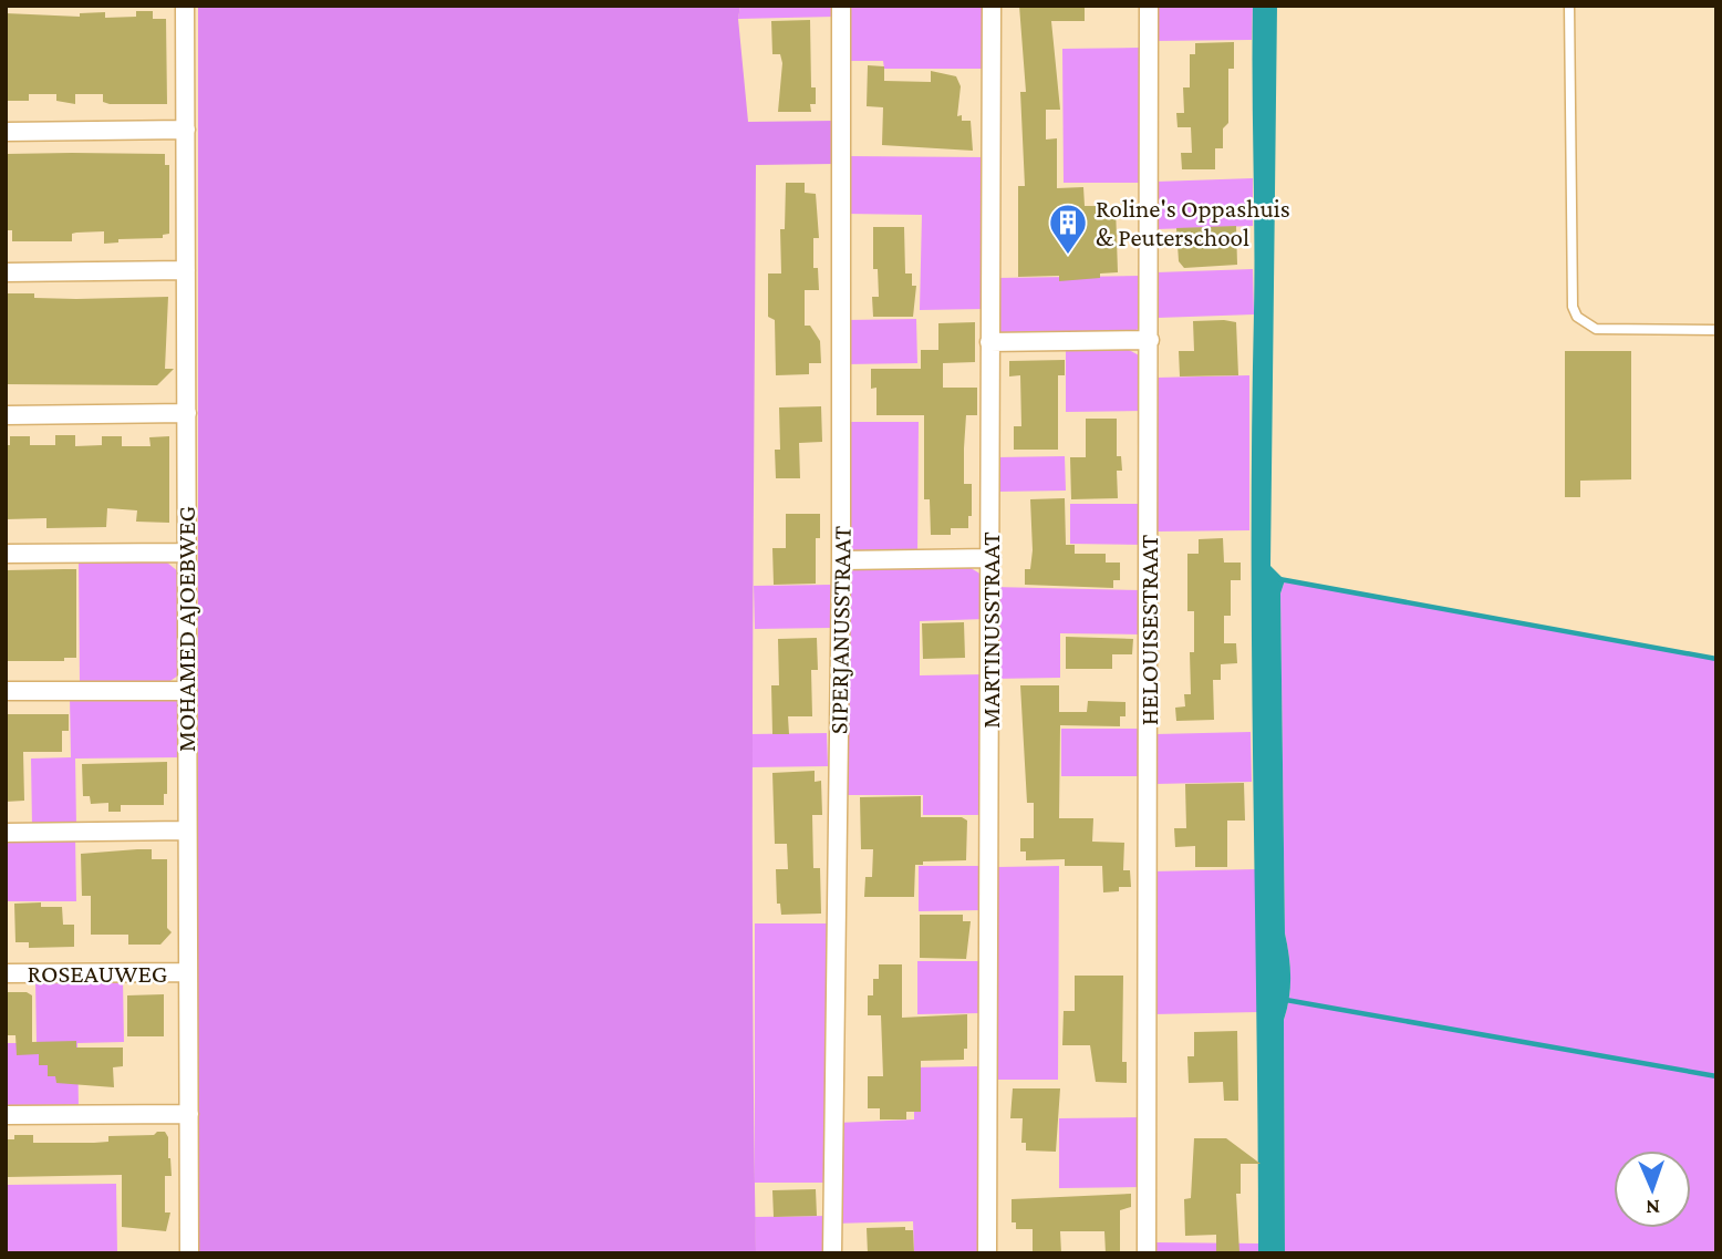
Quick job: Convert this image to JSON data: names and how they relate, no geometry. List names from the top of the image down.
{
  "streets": {
    "street": [
      "MOHAMED AJOEBWEG",
      "SIPERJANUSSTRAAT",
      "MARTINUSSTRAAT",
      "HELOUISESTRAAT",
      "ROSEAUWEG"
    ]
  },
  "crossings": [
    ["MOHAMED AJOEBWEG", "ROSEAUWEG"]
  ],
  "places": {
    "building": ["Roline's Oppashuis & Peuterschool"]
  },
  "north": "bottom"
}
